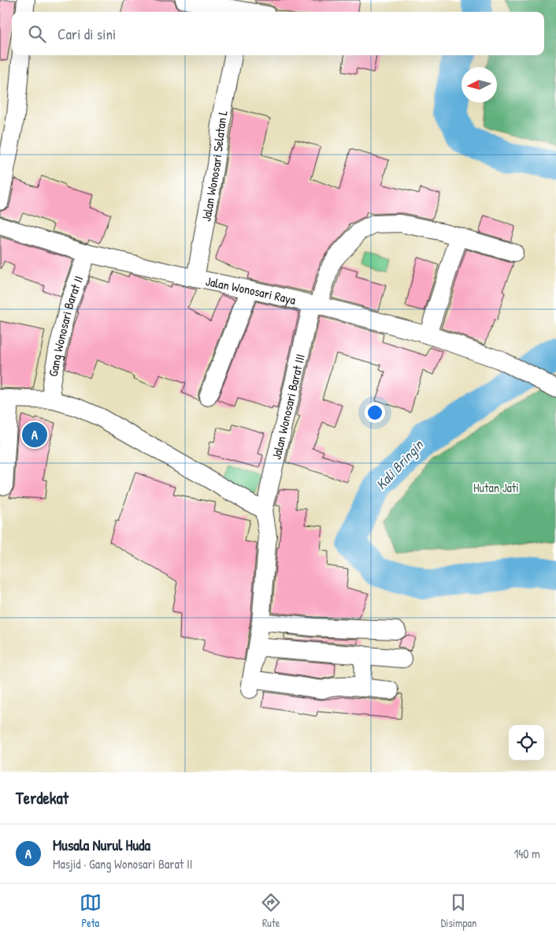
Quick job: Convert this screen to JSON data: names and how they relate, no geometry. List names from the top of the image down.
{
  "streets": {
    "street": [
      "Jalan Wonosari Selatan L",
      "Jalan Wonosari Raya",
      "Gang Wonosari Barat II",
      "Jalan Wonosari Barat III"
    ]
  },
  "crossings": [
    ["Jalan Wonosari Selatan L", "Jalan Wonosari Raya"],
    ["Jalan Wonosari Raya", "Gang Wonosari Barat II"],
    ["Jalan Wonosari Raya", "Jalan Wonosari Barat III"]
  ],
  "water": ["Kali Bringin"],
  "parks": ["Hutan Jati"],
  "north": "left",
  "page": {
    "search": "Cari di sini",
    "pins": "A",
    "heading": "Terdekat",
    "list": [
      {
        "mark": "A",
        "name": "Musala Nurul Huda",
        "note": "Masjid · Gang Wonosari Barat II",
        "value": "140 m"
      }
    ],
    "nav": ["Peta", "Rute", "Disimpan"]
  }
}
